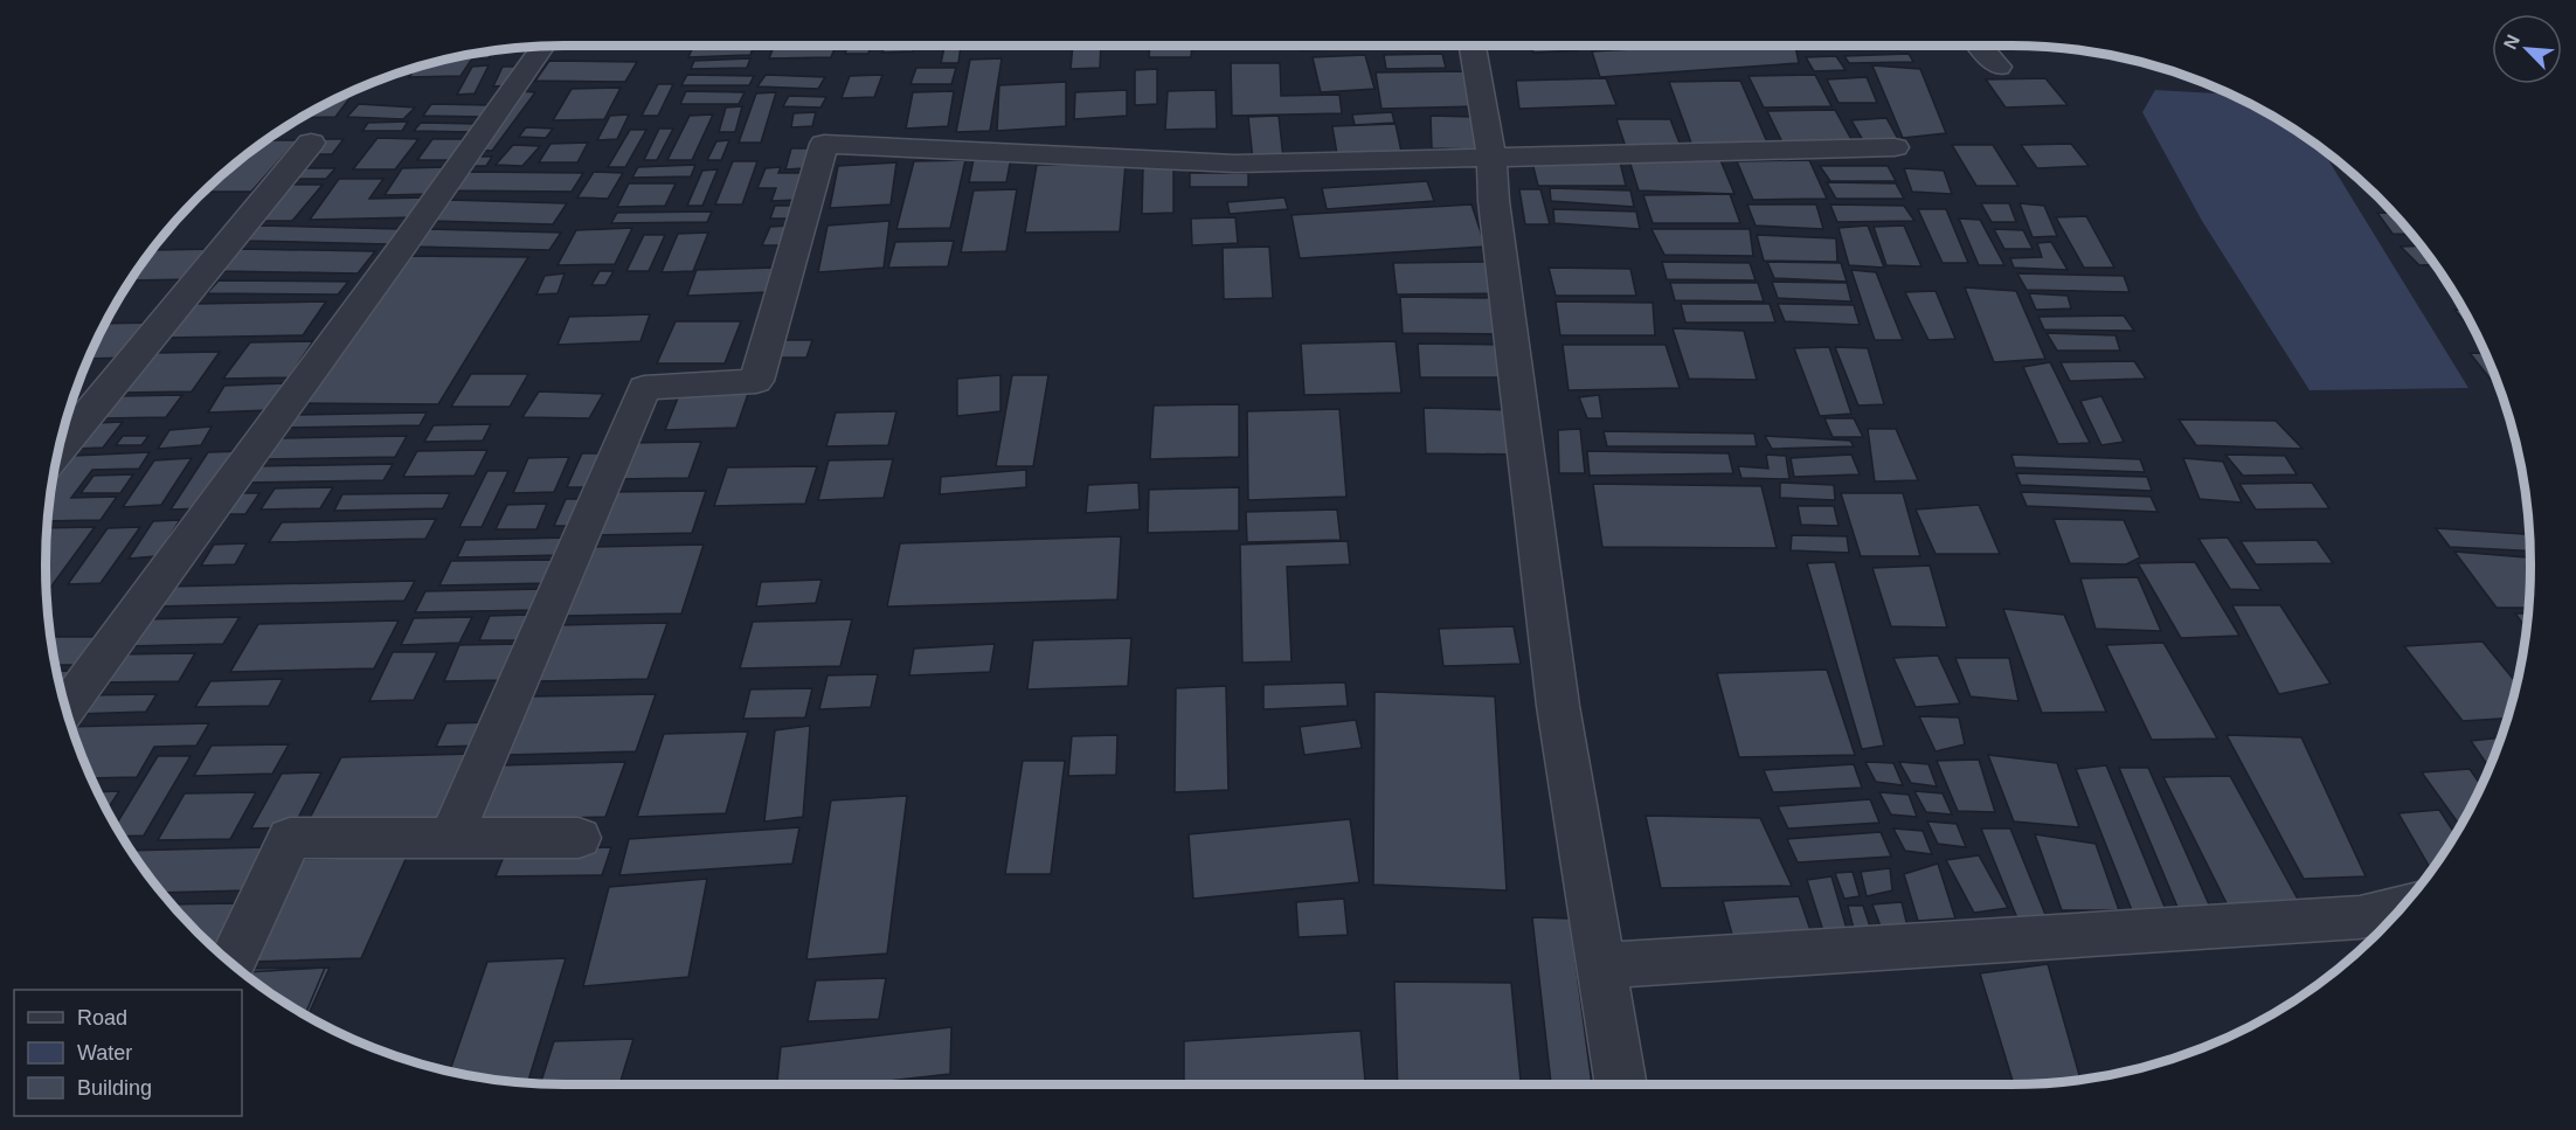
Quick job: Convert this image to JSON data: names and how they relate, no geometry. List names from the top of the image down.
{
  "legend": ["Road", "Water", "Building"],
  "north": "top left"
}
